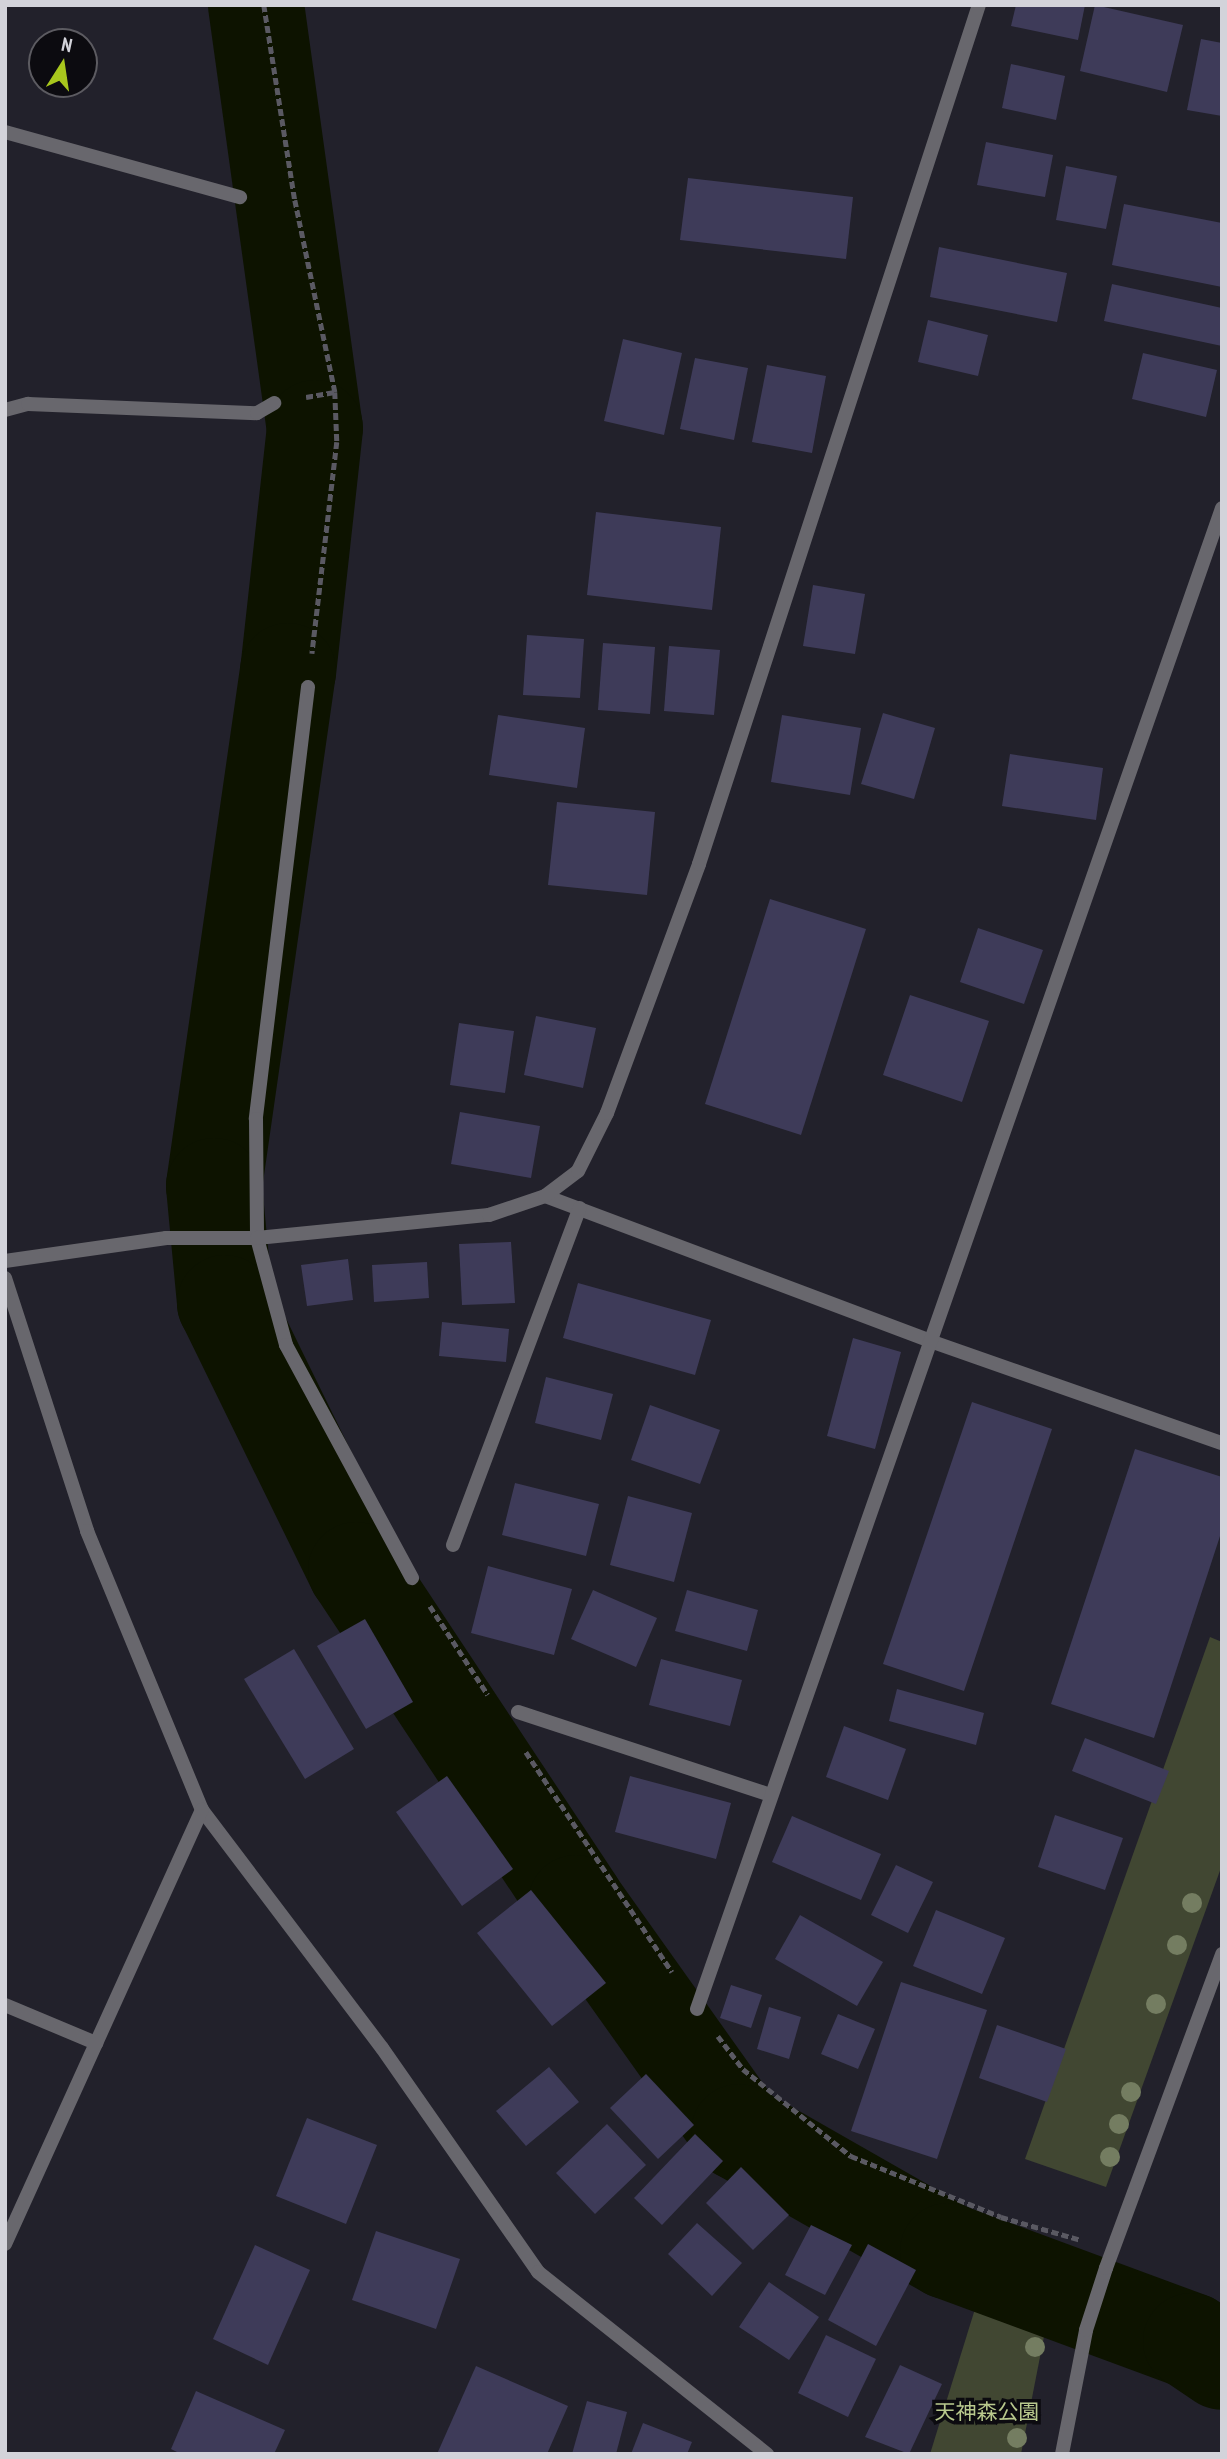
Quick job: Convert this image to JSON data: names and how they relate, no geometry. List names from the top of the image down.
{
  "parks": ["天神森公園"],
  "north": "top"
}
